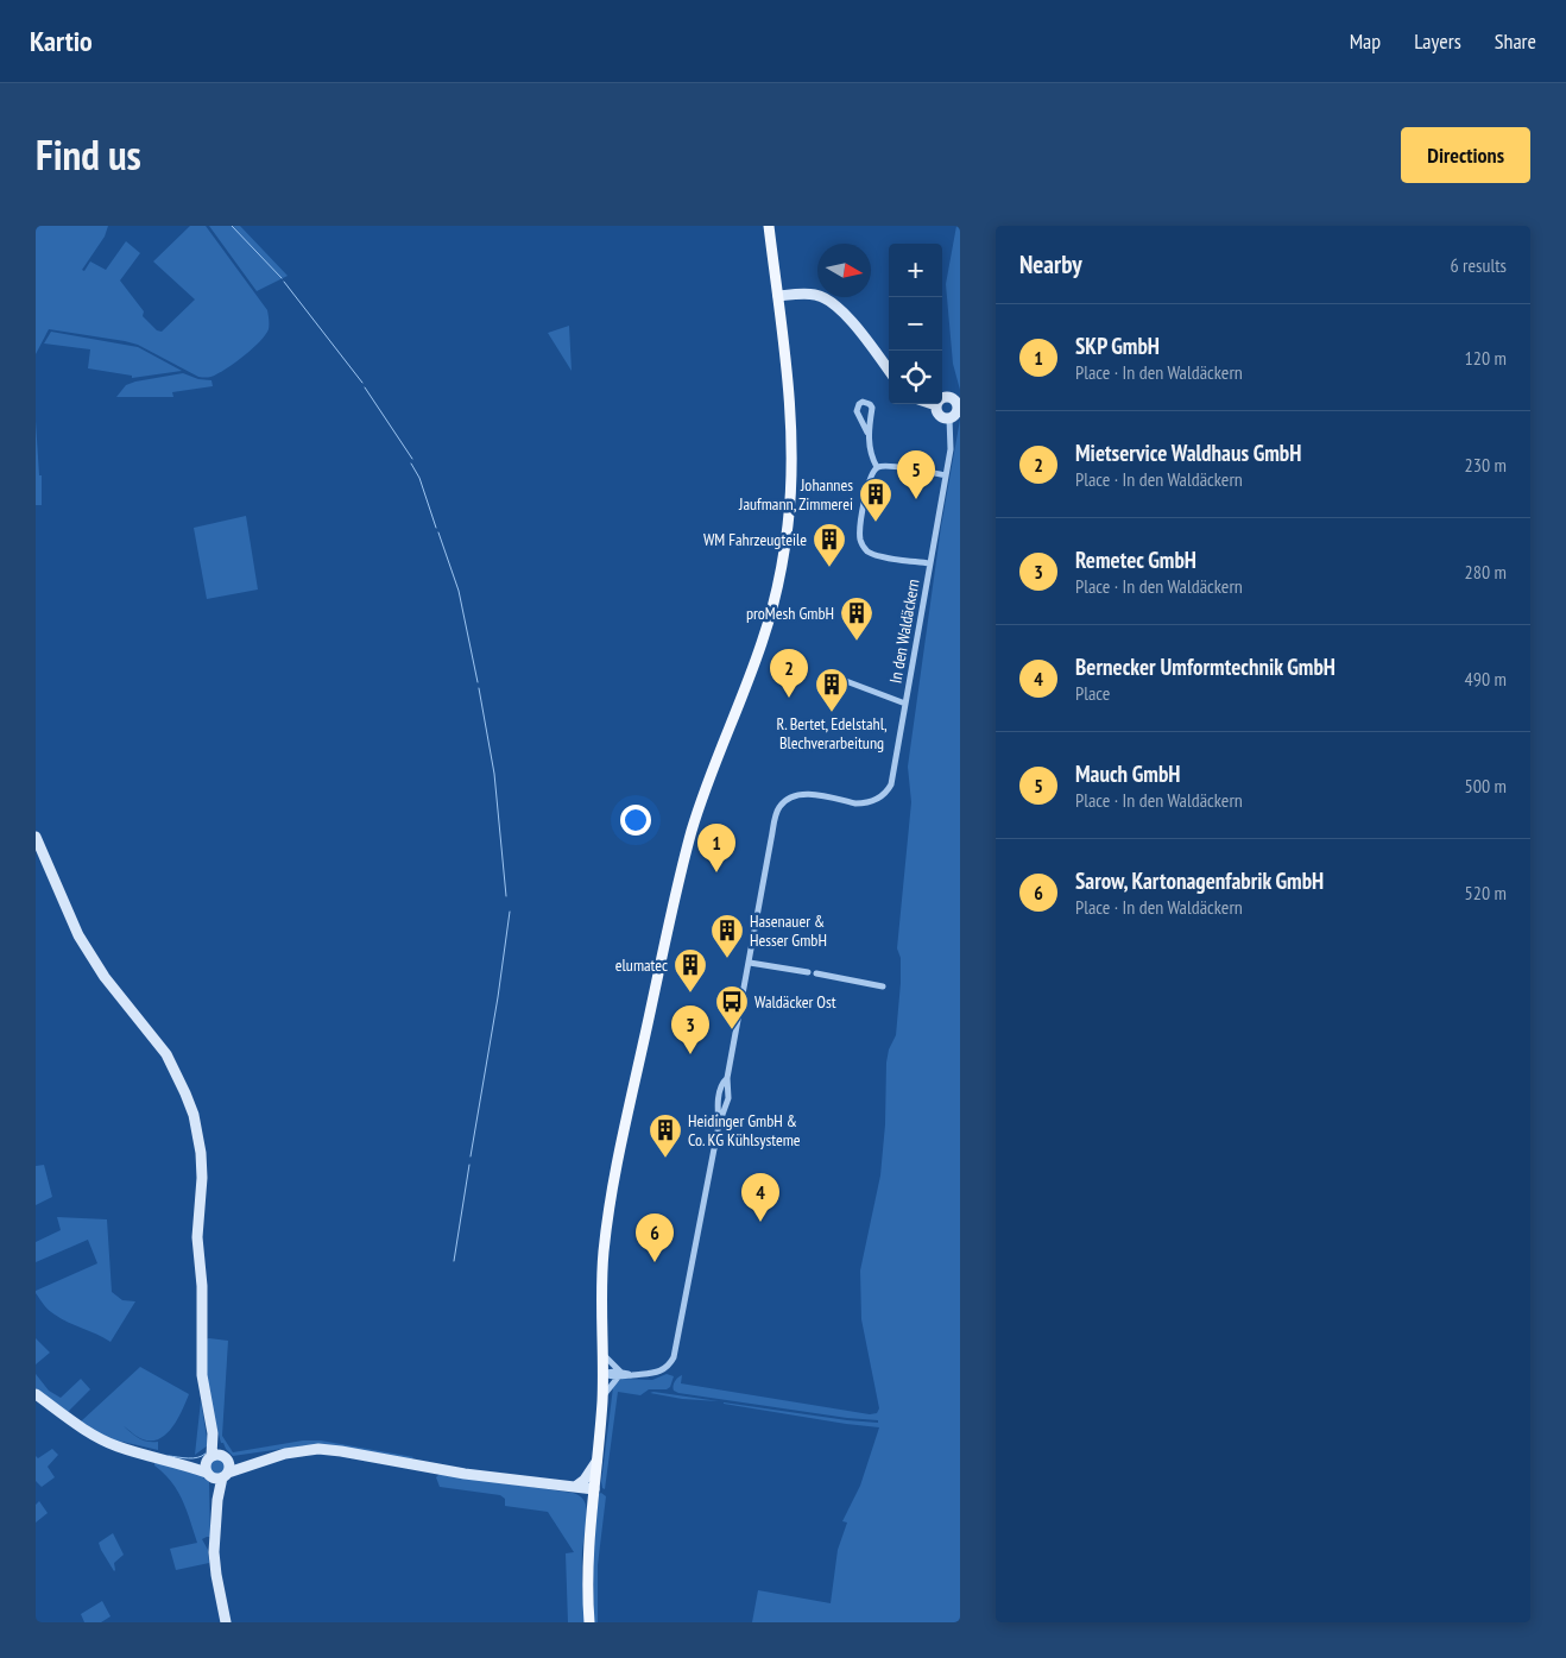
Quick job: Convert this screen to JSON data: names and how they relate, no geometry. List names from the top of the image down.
{
  "streets": {
    "street": ["In den Waldäckern"]
  },
  "places": {
    "building": [
      "Johannes Jaufmann, Zimmerei",
      "WM Fahrzeugteile",
      "proMesh GmbH",
      "R. Bertet, Edelstahl, Blechverarbeitung",
      "Hasenauer & Hesser GmbH",
      "elumatec",
      "Heidinger GmbH & Co. KG Kühlsysteme"
    ],
    "bus stop": ["Waldäcker Ost"]
  },
  "north": "right",
  "page": {
    "header": "Kartio",
    "nav": ["Map", "Layers", "Share"],
    "title": "Find us",
    "buttons": "Directions",
    "heading": ["Nearby", "6 results"],
    "map_buttons": ["+", "−"],
    "list": [
      {
        "mark": "1",
        "name": "SKP GmbH",
        "note": "Place · In den Waldäckern",
        "value": "120 m"
      },
      {
        "mark": "2",
        "name": "Mietservice Waldhaus GmbH",
        "note": "Place · In den Waldäckern",
        "value": "230 m"
      },
      {
        "mark": "3",
        "name": "Remetec GmbH",
        "note": "Place · In den Waldäckern",
        "value": "280 m"
      },
      {
        "mark": "4",
        "name": "Bernecker Umformtechnik GmbH",
        "note": "Place",
        "value": "490 m"
      },
      {
        "mark": "5",
        "name": "Mauch GmbH",
        "note": "Place · In den Waldäckern",
        "value": "500 m"
      },
      {
        "mark": "6",
        "name": "Sarow, Kartonagenfabrik GmbH",
        "note": "Place · In den Waldäckern",
        "value": "520 m"
      }
    ],
    "pins": [
      "5",
      "2",
      "1",
      "3",
      "4",
      "6"
    ]
  }
}
